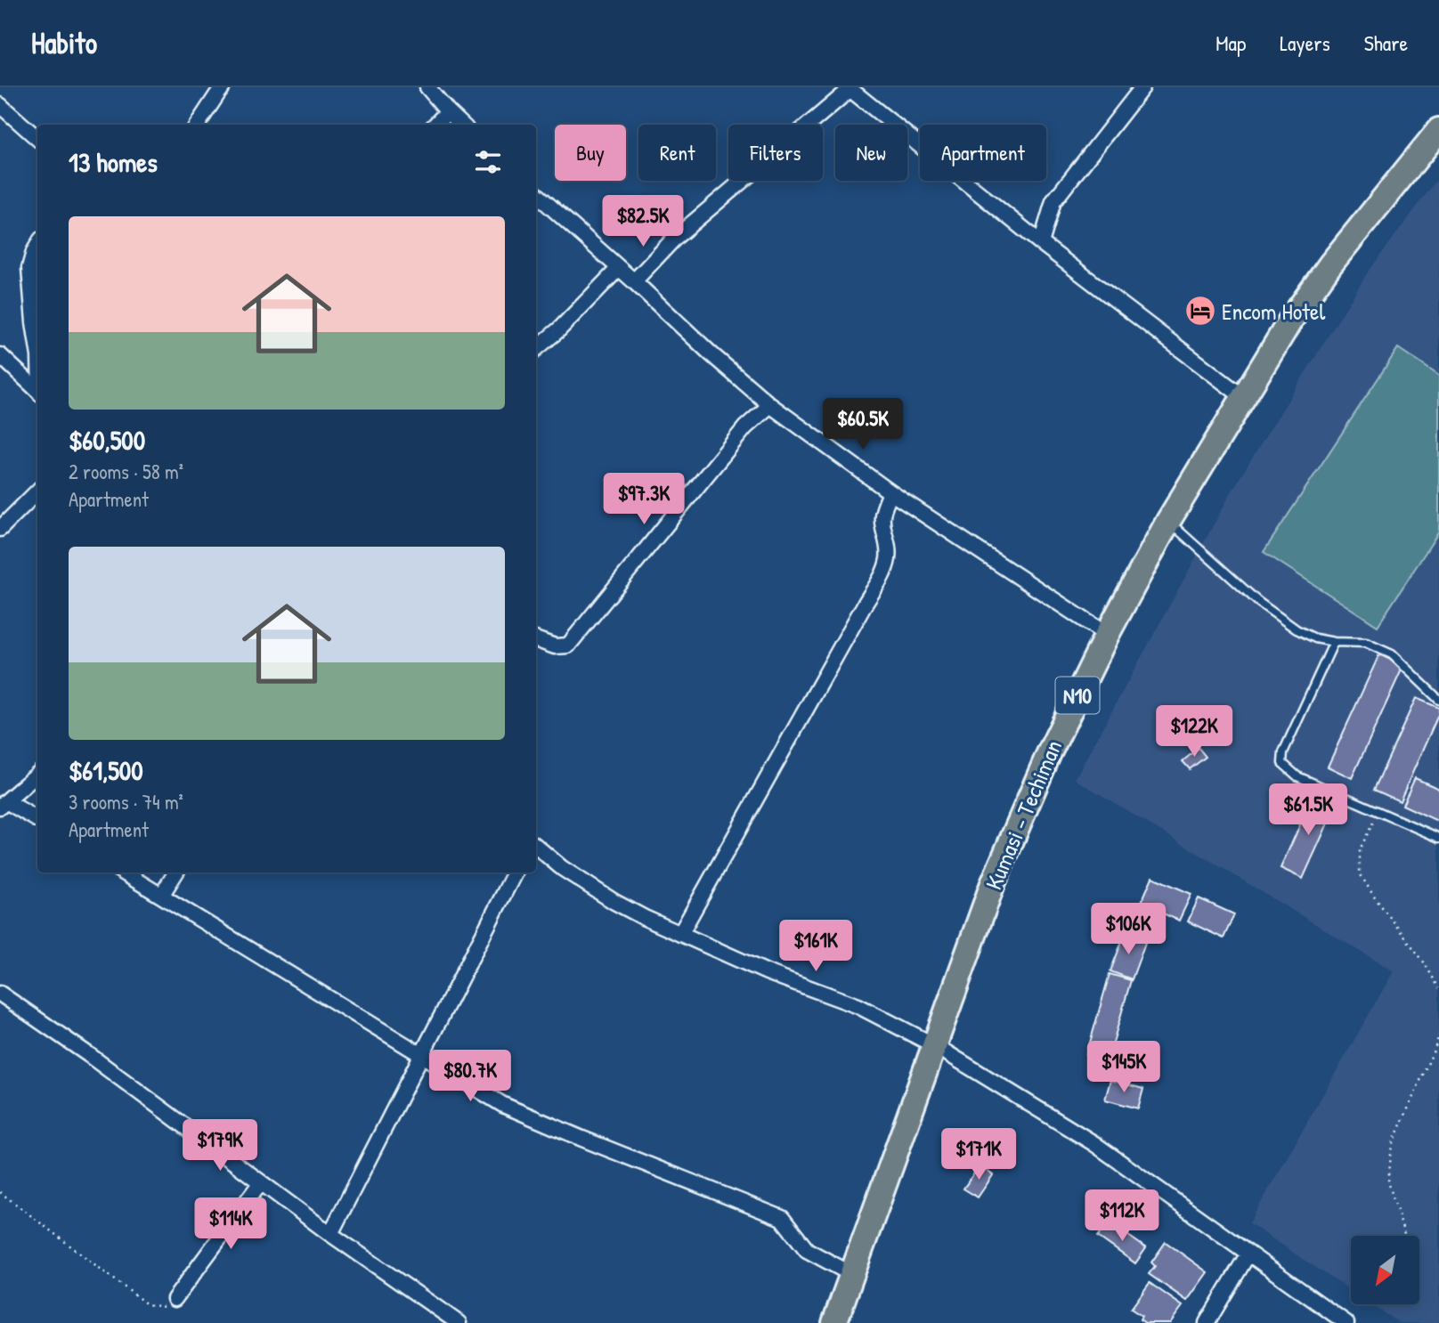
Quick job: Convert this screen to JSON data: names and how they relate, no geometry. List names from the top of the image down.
{
  "streets": {
    "highway": ["N10", "Kumasi - Techiman"]
  },
  "places": {
    "hotel": ["Encom Hotel"]
  },
  "north": "bottom left",
  "page": {
    "header": "Habito",
    "nav": ["Map", "Layers", "Share"],
    "chip": [
      "Buy",
      "Rent",
      "Filters",
      "New",
      "Apartment"
    ],
    "heading": "13 homes",
    "price": [
      "$82.5K",
      "$60.5K",
      "$97.3K",
      "$122K",
      "$61.5K",
      "$106K",
      "$161K",
      "$145K",
      "$80.7K",
      "$179K",
      "$171K",
      "$112K",
      "$114K"
    ],
    "list": [
      {
        "name": "$60,500",
        "note": "2 rooms · 58 m² · Apartment"
      },
      {
        "name": "$61,500",
        "note": "3 rooms · 74 m² · Apartment"
      }
    ]
  }
}
